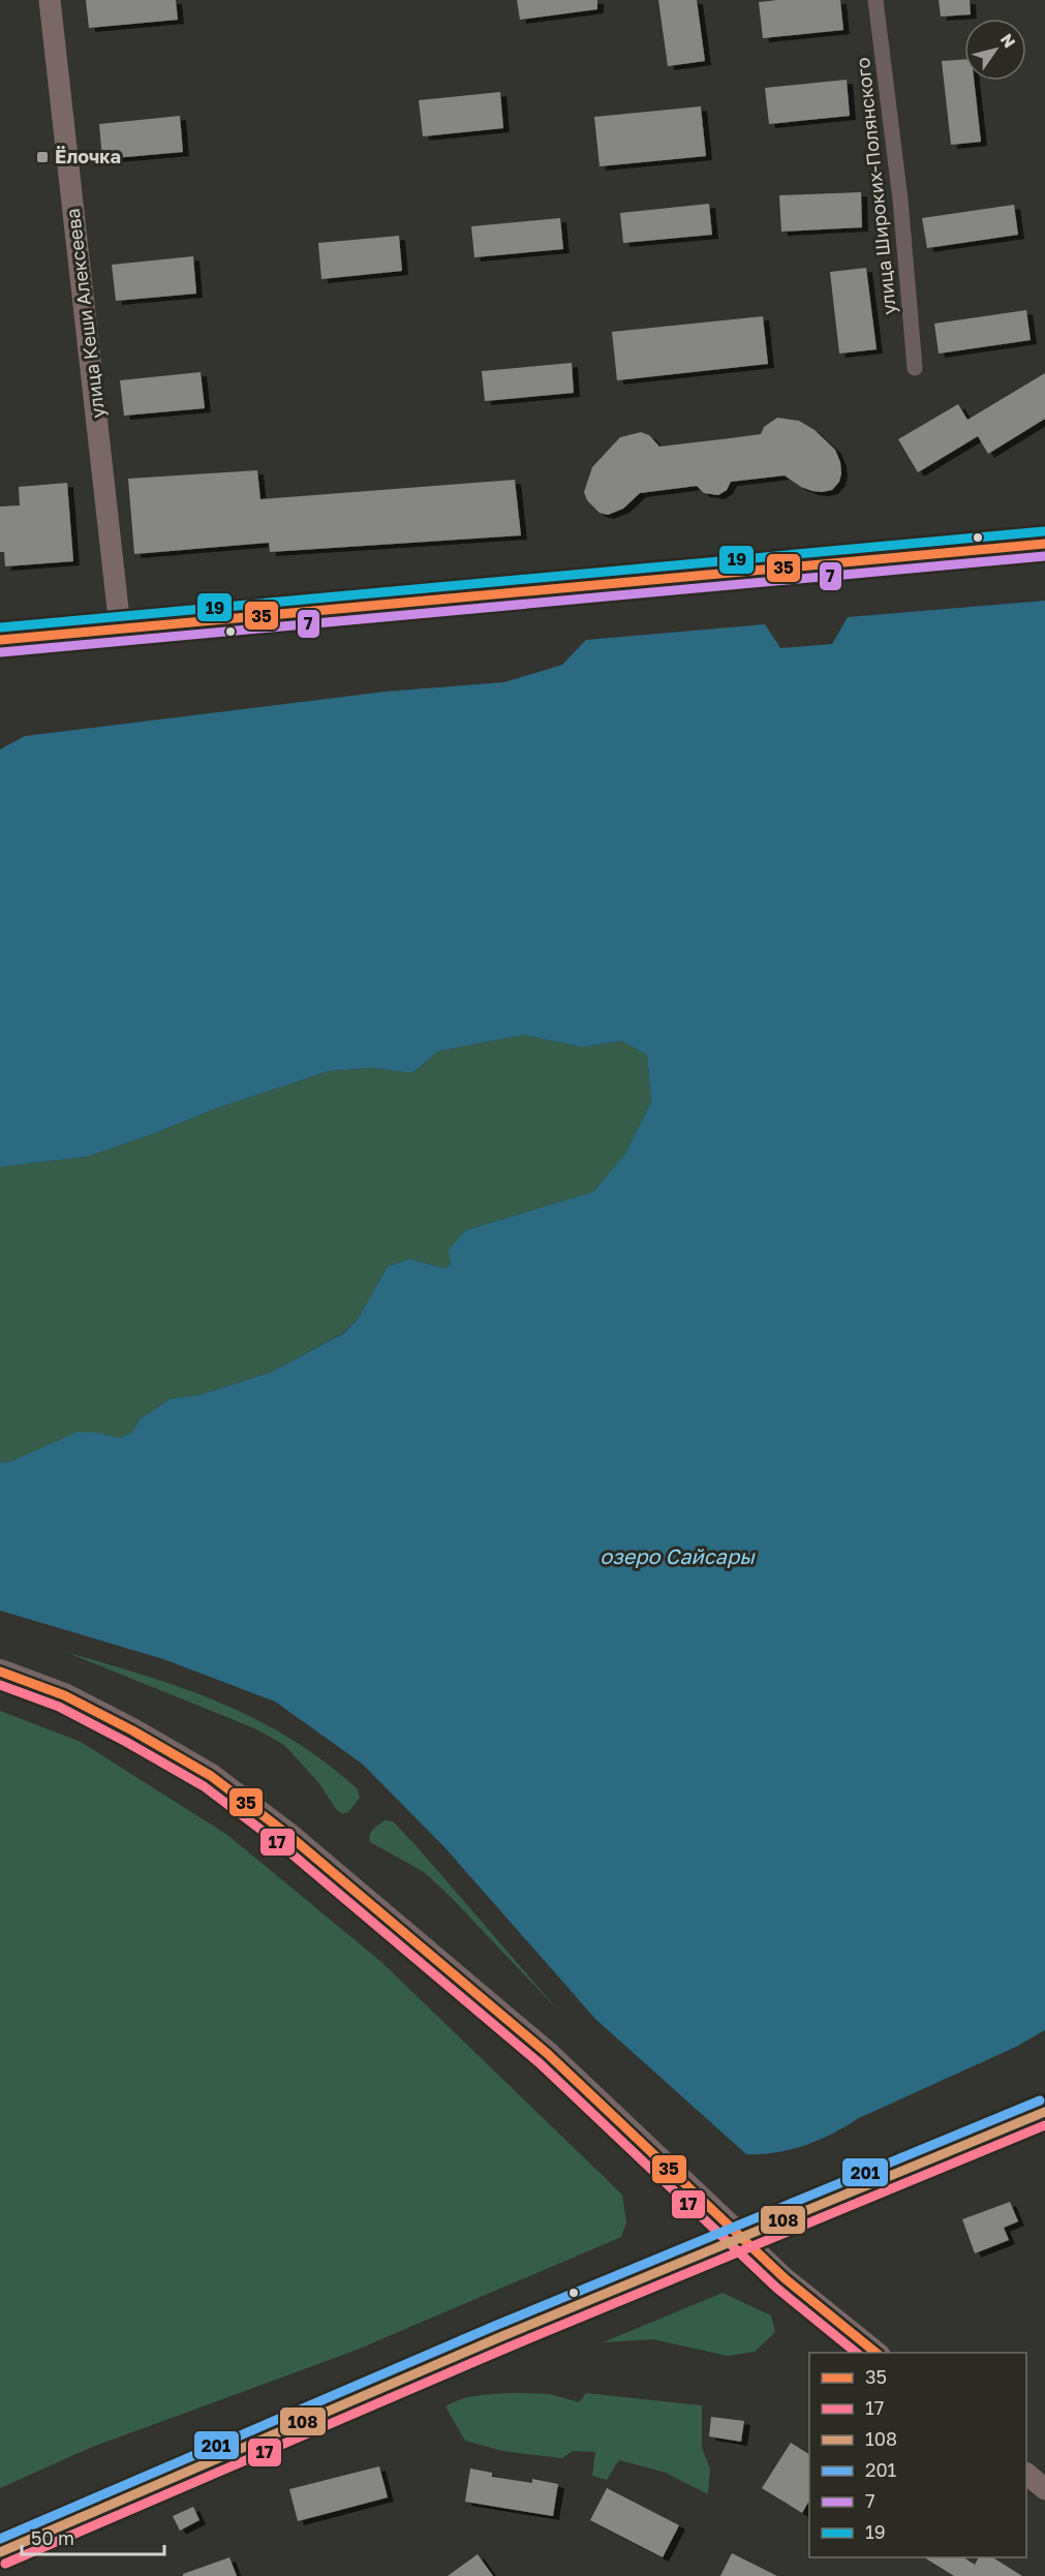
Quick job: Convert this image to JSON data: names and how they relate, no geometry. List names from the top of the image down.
{
  "streets": {
    "main road": ["улица Кеши Алексеева"],
    "street": ["улица Широких-Полянского"]
  },
  "water": ["озеро Сайсары"],
  "places": {
    "transit": ["Ёлочка"]
  },
  "lines": [
    "transit line 19",
    "transit line 35",
    "transit line 7",
    "transit line 17",
    "transit line 201",
    "transit line 108"
  ],
  "legend": [
    "35",
    "17",
    "108",
    "201",
    "7",
    "19"
  ],
  "scale_bar": "50 m",
  "north": "top right"
}
